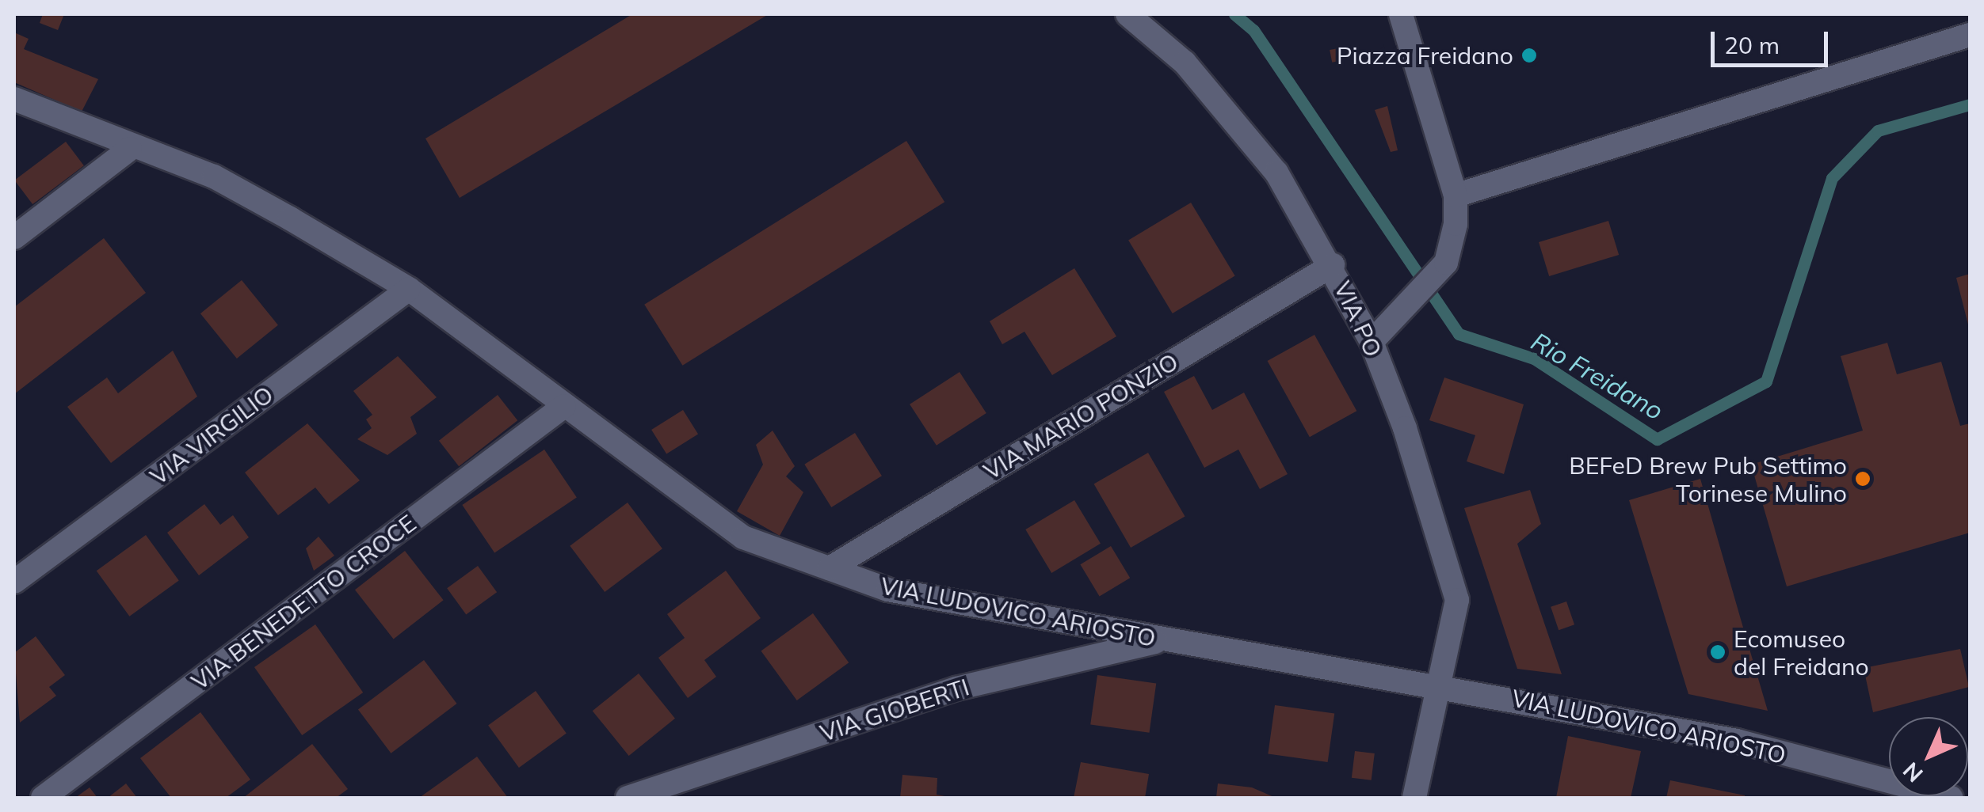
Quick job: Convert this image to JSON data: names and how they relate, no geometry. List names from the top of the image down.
{
  "streets": {
    "street": [
      "VIA PO",
      "VIA MARIO PONZIO",
      "VIA VIRGILIO",
      "VIA BENEDETTO CROCE",
      "VIA LUDOVICO ARIOSTO",
      "VIA GIOBERTI"
    ]
  },
  "crossings": [
    ["VIA PO", "VIA MARIO PONZIO"],
    ["VIA PO", "VIA LUDOVICO ARIOSTO"],
    ["VIA MARIO PONZIO", "VIA LUDOVICO ARIOSTO"],
    ["VIA VIRGILIO", "VIA LUDOVICO ARIOSTO"],
    ["VIA BENEDETTO CROCE", "VIA LUDOVICO ARIOSTO"],
    ["VIA LUDOVICO ARIOSTO", "VIA GIOBERTI"]
  ],
  "water": ["Rio Freidano"],
  "places": ["Piazza Freidano", "BEFeD Brew Pub Settimo Torinese Mulino", "Ecomuseo del Freidano"],
  "scale_bar": "20 m",
  "north": "bottom left"
}
